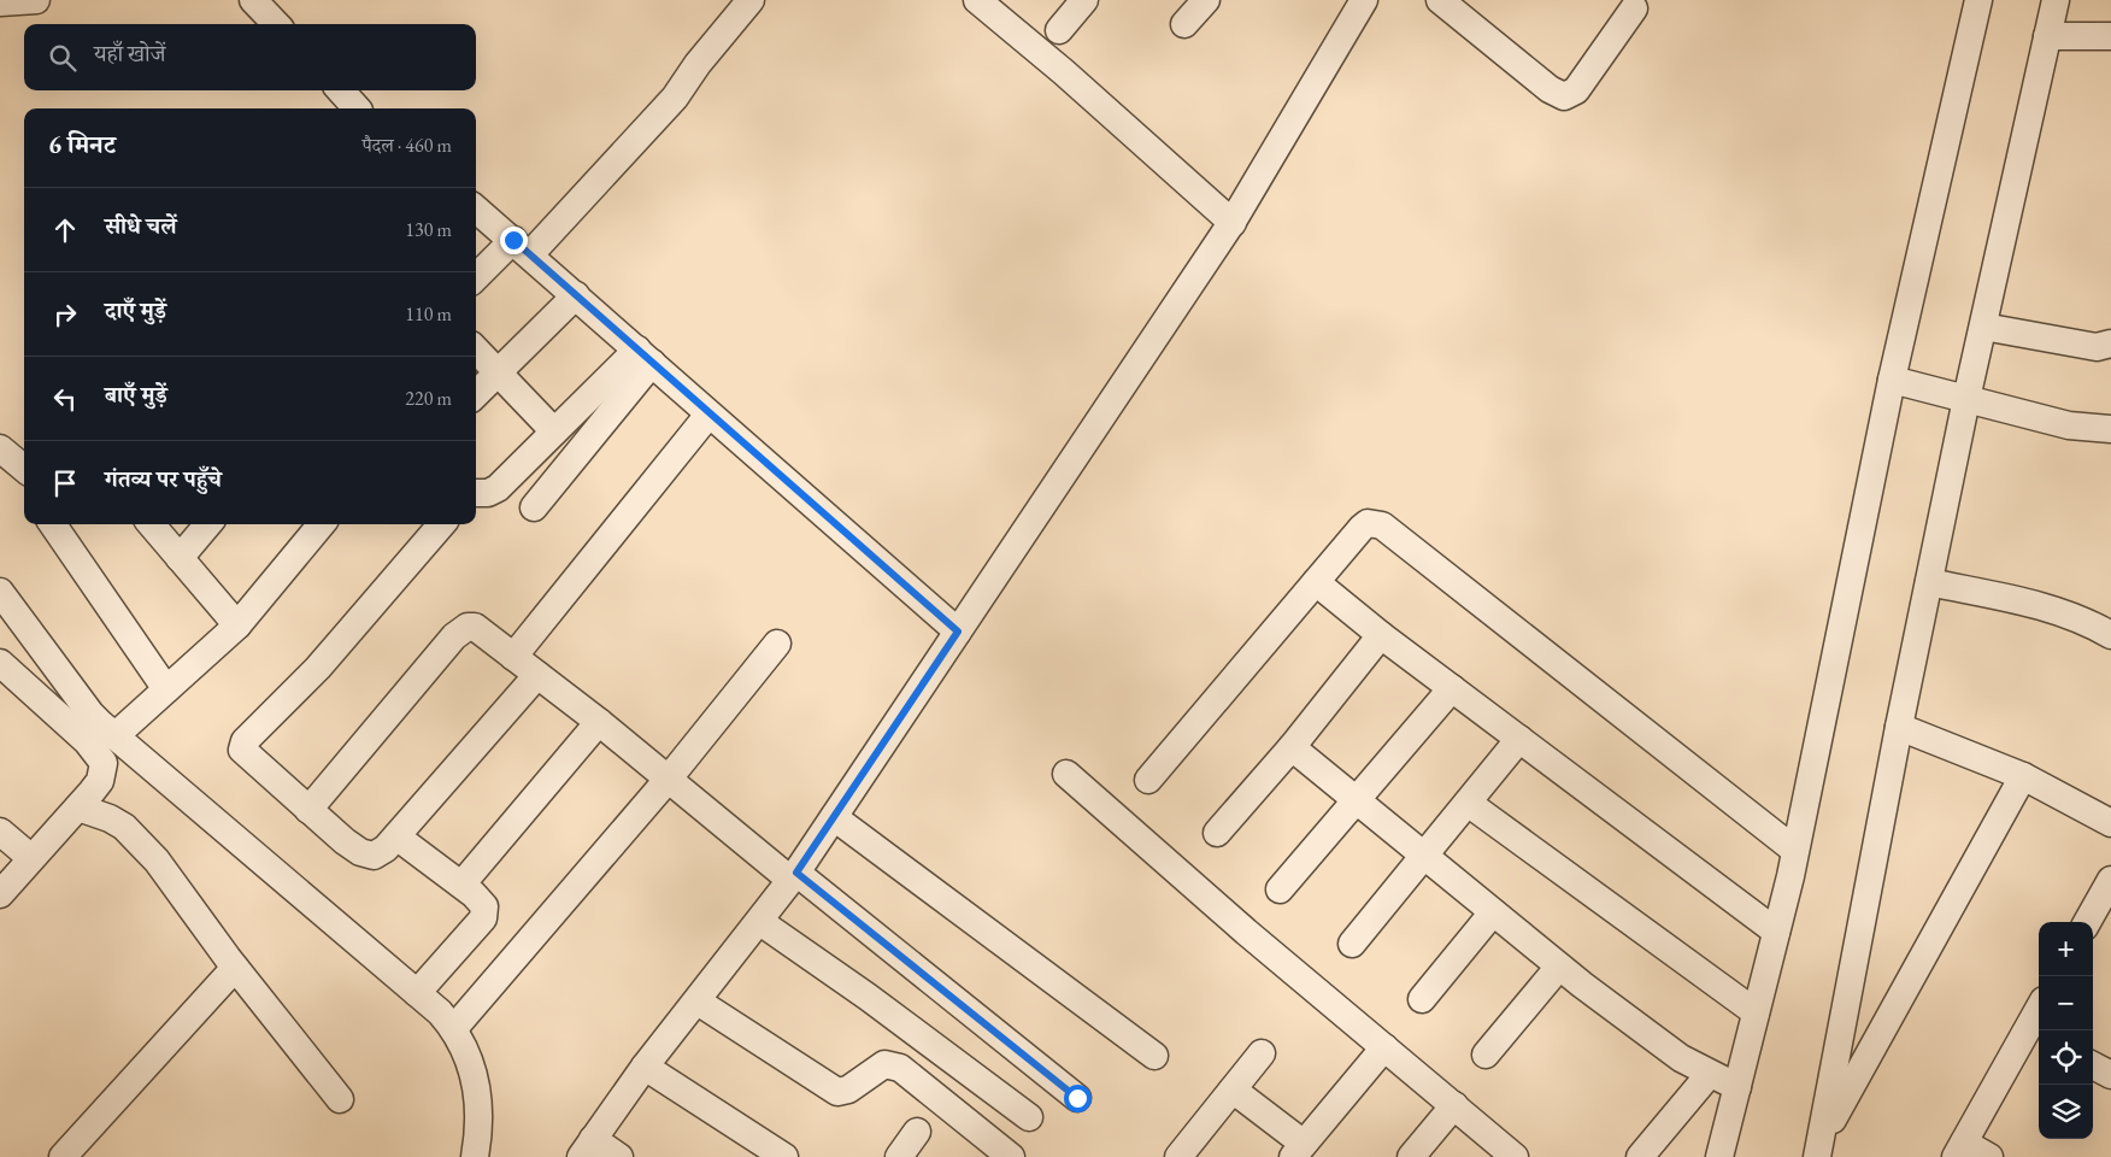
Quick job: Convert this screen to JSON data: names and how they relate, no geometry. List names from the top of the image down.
{
  "page": {
    "search": "यहाँ खोजें",
    "heading": ["6 मिनट", "पैदल · 460 m"],
    "list": [
      ["सीधे चलें", "130 m"],
      ["दाएँ मुड़ें", "110 m"],
      ["बाएँ मुड़ें", "220 m"],
      "गंतव्य पर पहुँचे"
    ],
    "map_buttons": ["+", "−"]
  }
}
